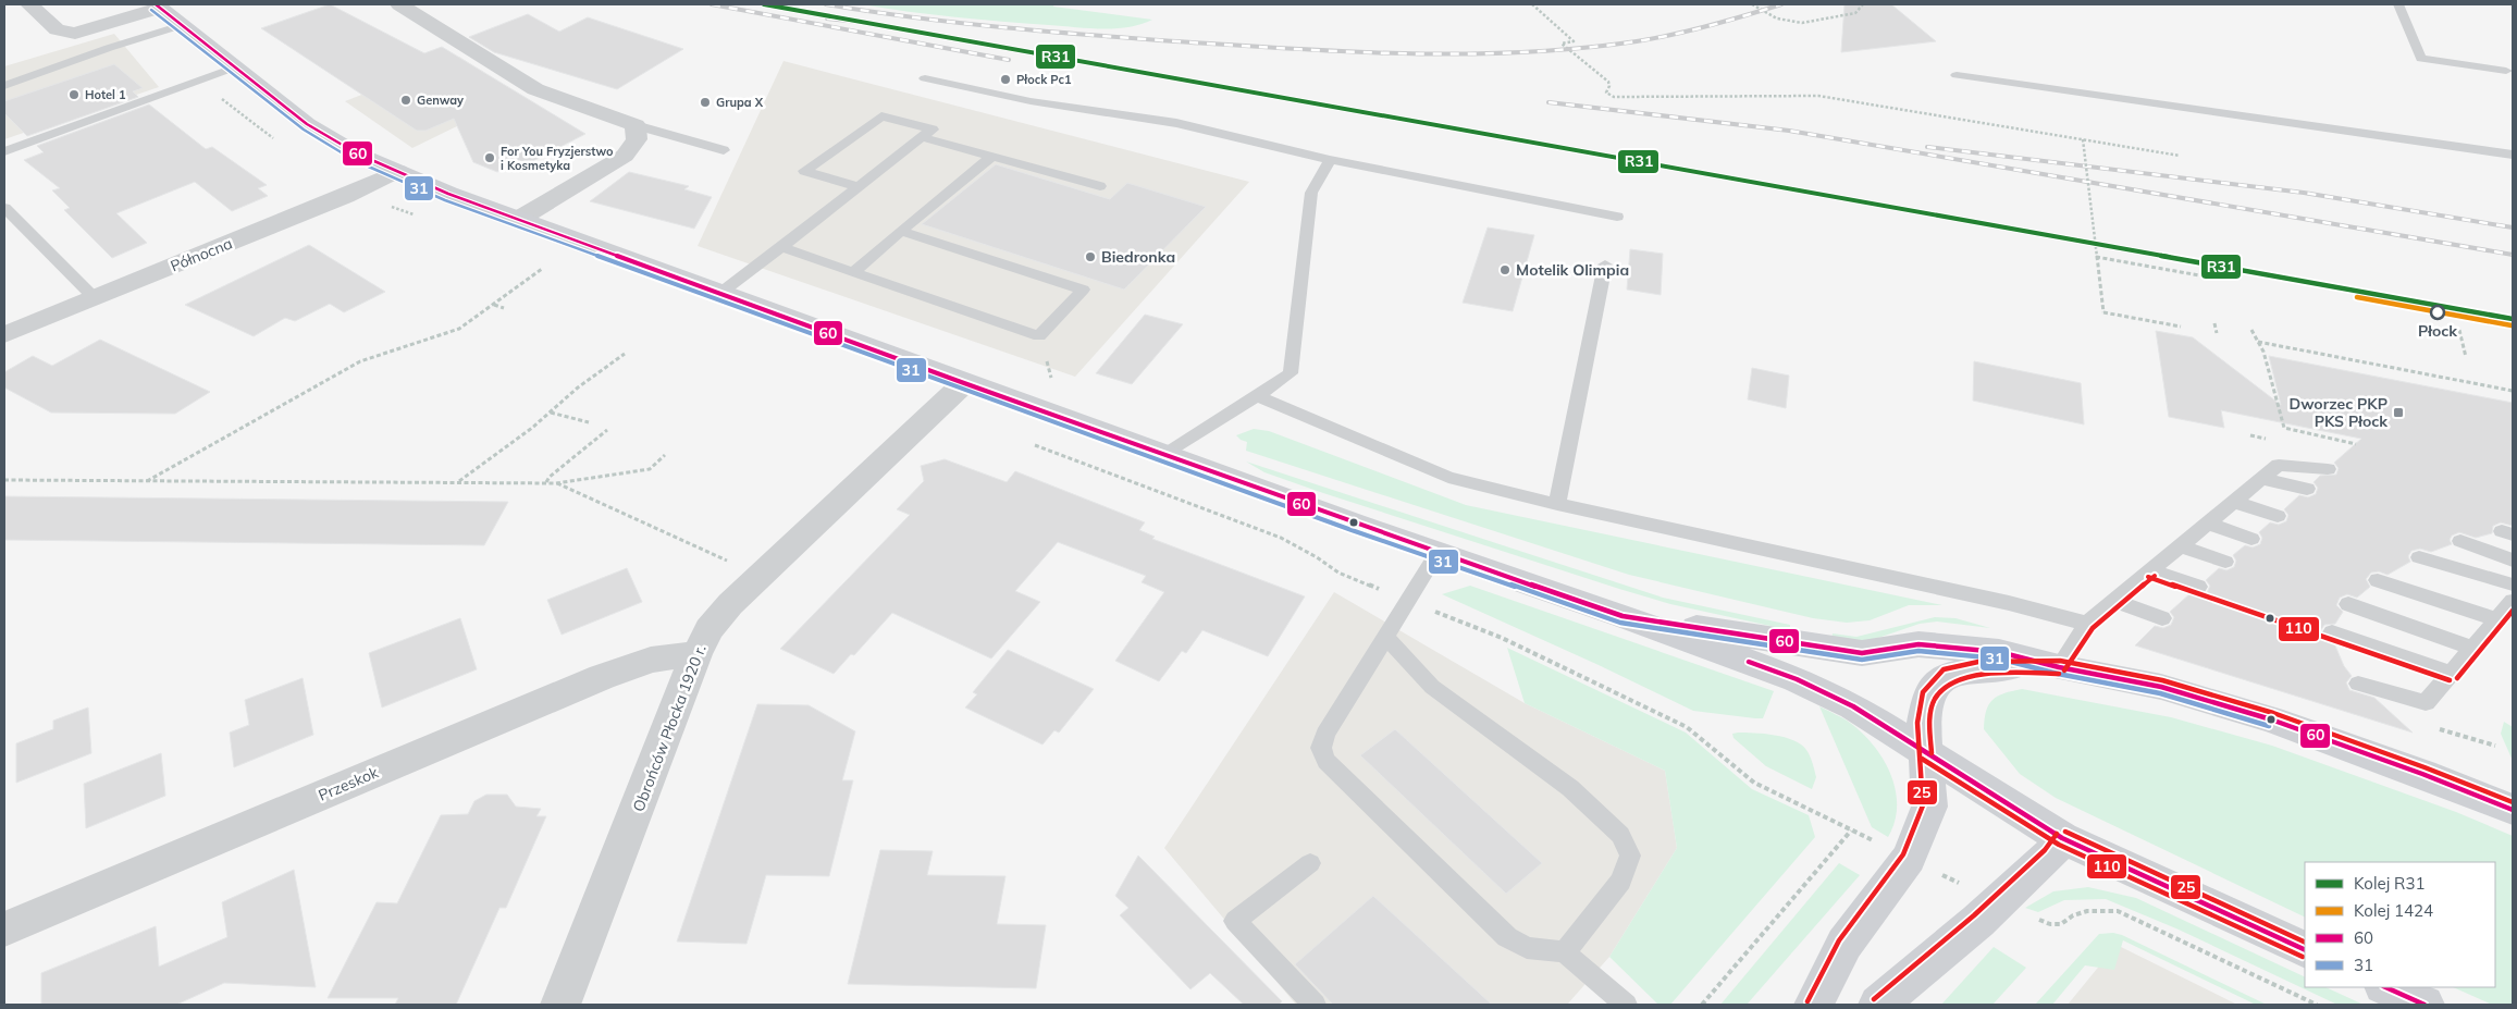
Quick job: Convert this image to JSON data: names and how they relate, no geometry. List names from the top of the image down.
{
  "streets": {
    "street": ["Północna", "Obrońców Płocka 1920 r.", "Przeskok"]
  },
  "crossings": [
    ["Obrońców Płocka 1920 r.", "Przeskok"]
  ],
  "places": {
    "other": [
      "Płock Pc1",
      "Hotel 1",
      "Genway",
      "Grupa X",
      "For You Fryzjerstwo i Kosmetyka",
      "Biedronka",
      "Motelik Olimpia",
      "Płock"
    ],
    "transit": ["Dworzec PKP PKS Płock"]
  },
  "lines": [
    "rail line R31",
    "transit line 60",
    "transit line 31",
    "rail line 1424",
    "transit line 110",
    "transit line 25"
  ],
  "legend": [
    "Kolej R31",
    "Kolej 1424",
    "60",
    "31"
  ]
}
